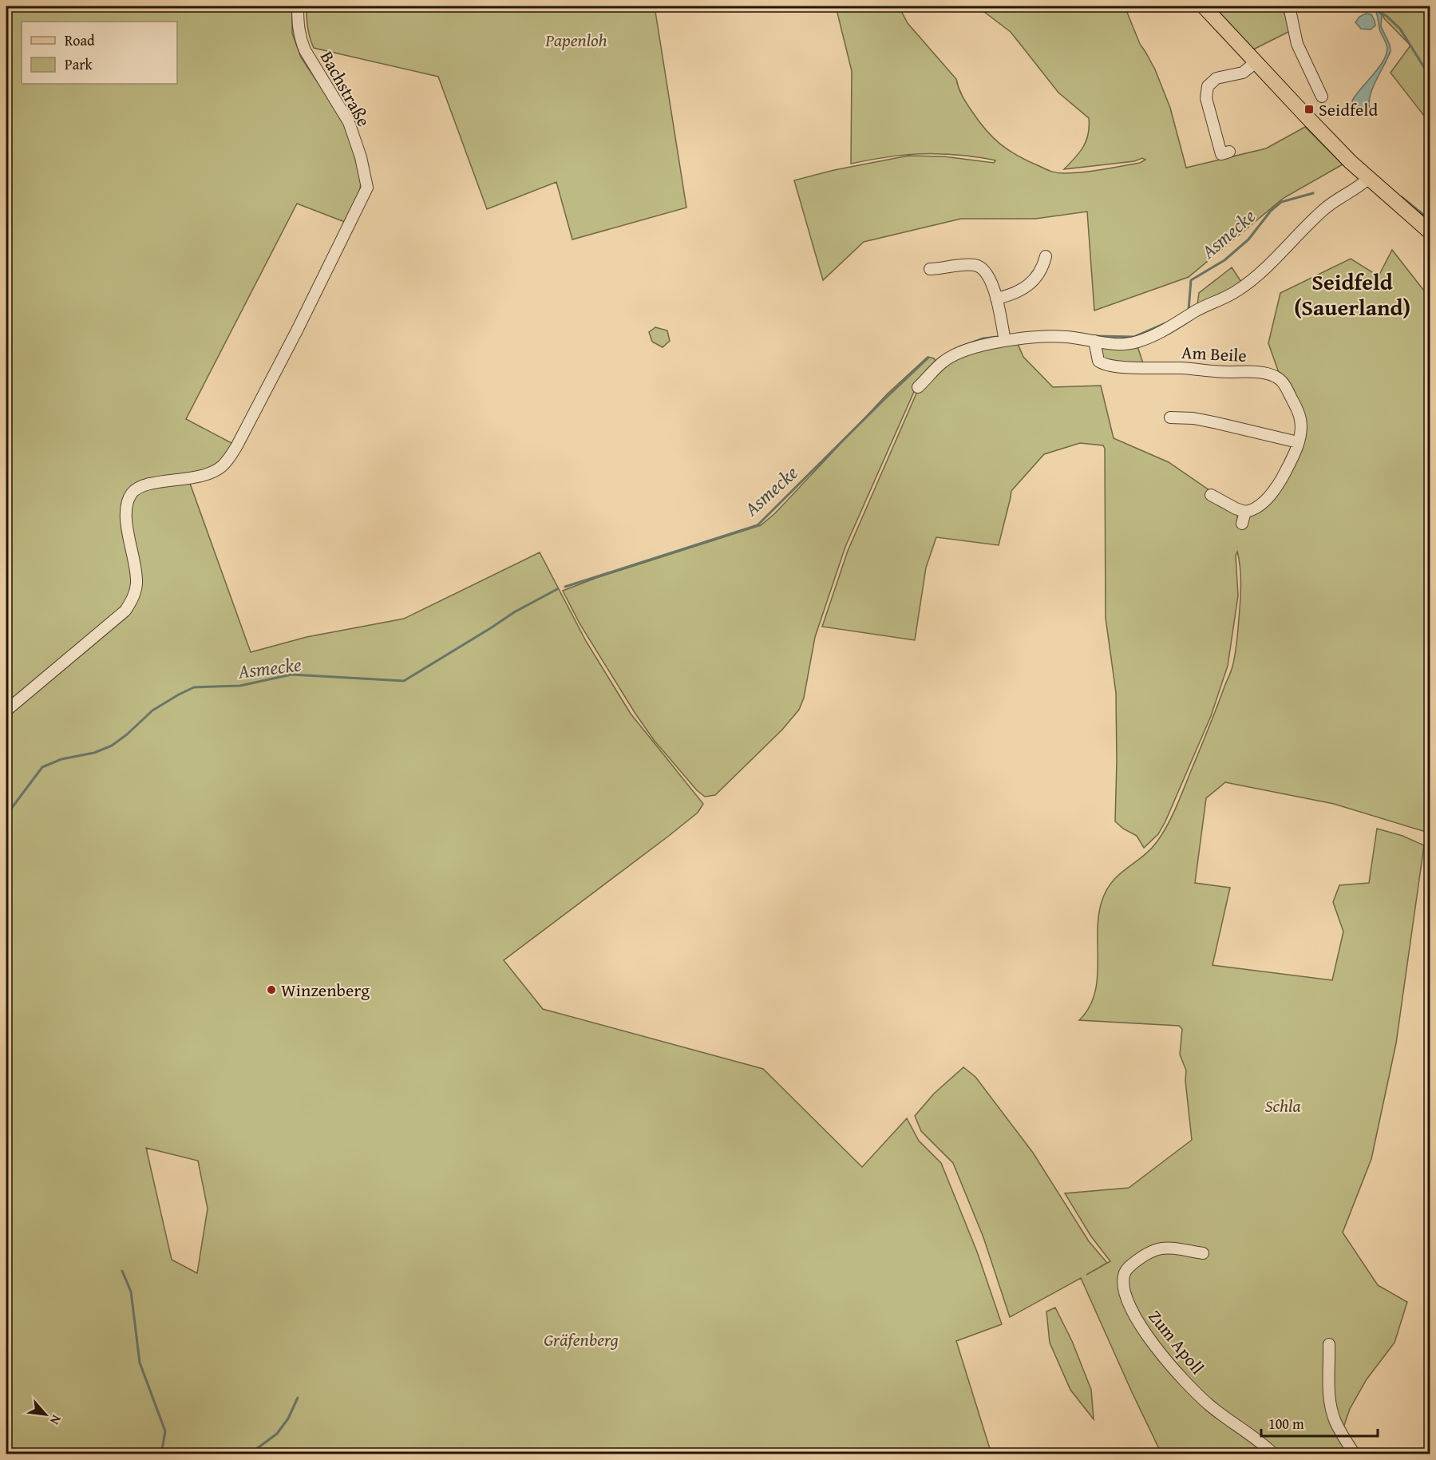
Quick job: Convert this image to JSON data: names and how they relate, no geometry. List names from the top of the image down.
{
  "streets": {
    "street": ["Bachstraße", "Am Beile", "Zum Apoll"]
  },
  "districts": ["Seidfeld (Sauerland)"],
  "water": ["Asmecke"],
  "parks": ["Papenloh", "Schla", "Gräfenberg"],
  "places": {
    "transit": ["Seidfeld"],
    "other": ["Winzenberg"]
  },
  "legend": ["Road", "Park"],
  "scale_bar": "100 m",
  "north": "bottom right"
}
